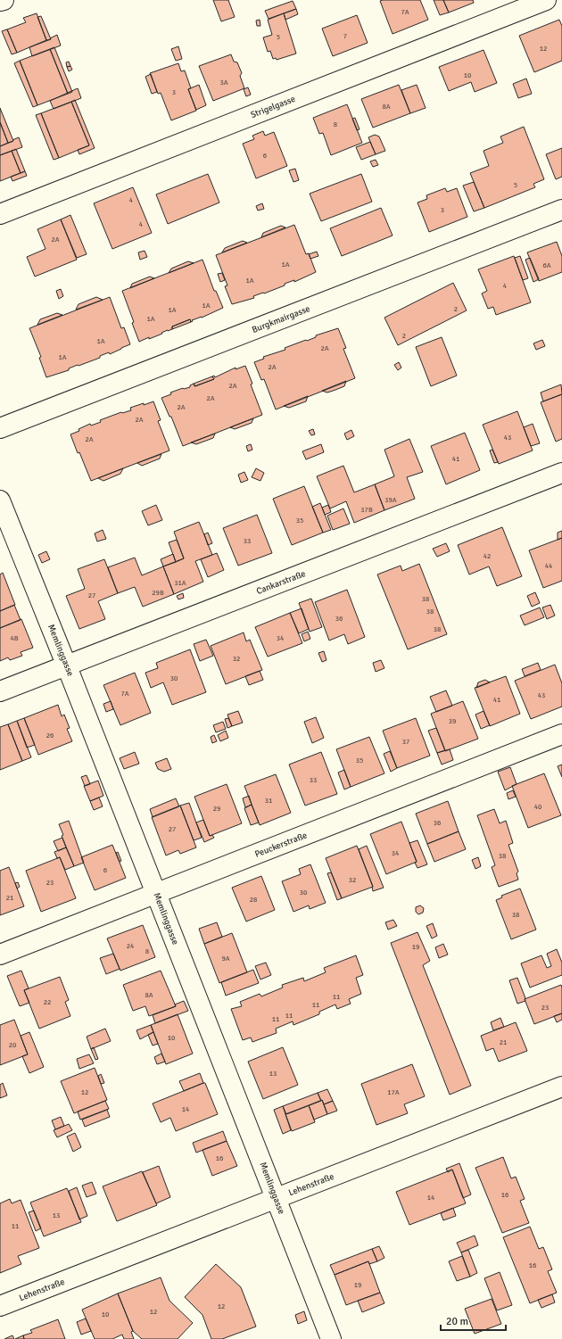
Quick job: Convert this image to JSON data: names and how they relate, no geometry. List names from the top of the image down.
{
  "streets": {
    "street": [
      "Strigelgasse",
      "Burgkmairgasse",
      "Cankarstraße",
      "Memlinggasse",
      "Peuckerstraße",
      "Lehenstraße"
    ]
  },
  "crossings": [
    ["Cankarstraße", "Memlinggasse"],
    ["Memlinggasse", "Peuckerstraße"],
    ["Memlinggasse", "Lehenstraße"]
  ],
  "house_numbers": [
    "7A",
    "7",
    "5",
    "12",
    "10",
    "3A",
    "3",
    "8A",
    "8",
    "6",
    "5",
    "4",
    "3",
    "4",
    "2A",
    "1A",
    "6A",
    "1A",
    "4",
    "1A",
    "2",
    "1A",
    "1A",
    "2",
    "1A",
    "2A",
    "1A",
    "2A",
    "2A",
    "2A",
    "2A",
    "2A",
    "43",
    "2A",
    "41",
    "39A",
    "37B",
    "35",
    "33",
    "42",
    "44",
    "31A",
    "29B",
    "27",
    "38",
    "38",
    "36",
    "38",
    "4B",
    "34",
    "32",
    "30",
    "7A",
    "43",
    "41",
    "39",
    "26",
    "37",
    "35",
    "33",
    "31",
    "40",
    "29",
    "36",
    "27",
    "34",
    "38",
    "6",
    "32",
    "23",
    "30",
    "21",
    "28",
    "38",
    "24",
    "19",
    "8",
    "9A",
    "8A",
    "11",
    "22",
    "11",
    "23",
    "11",
    "11",
    "10",
    "21",
    "20",
    "13",
    "12",
    "17A",
    "14",
    "16",
    "16",
    "14",
    "13",
    "11",
    "16",
    "19",
    "12",
    "12",
    "10"
  ],
  "scale_bar": "20 m"
}
